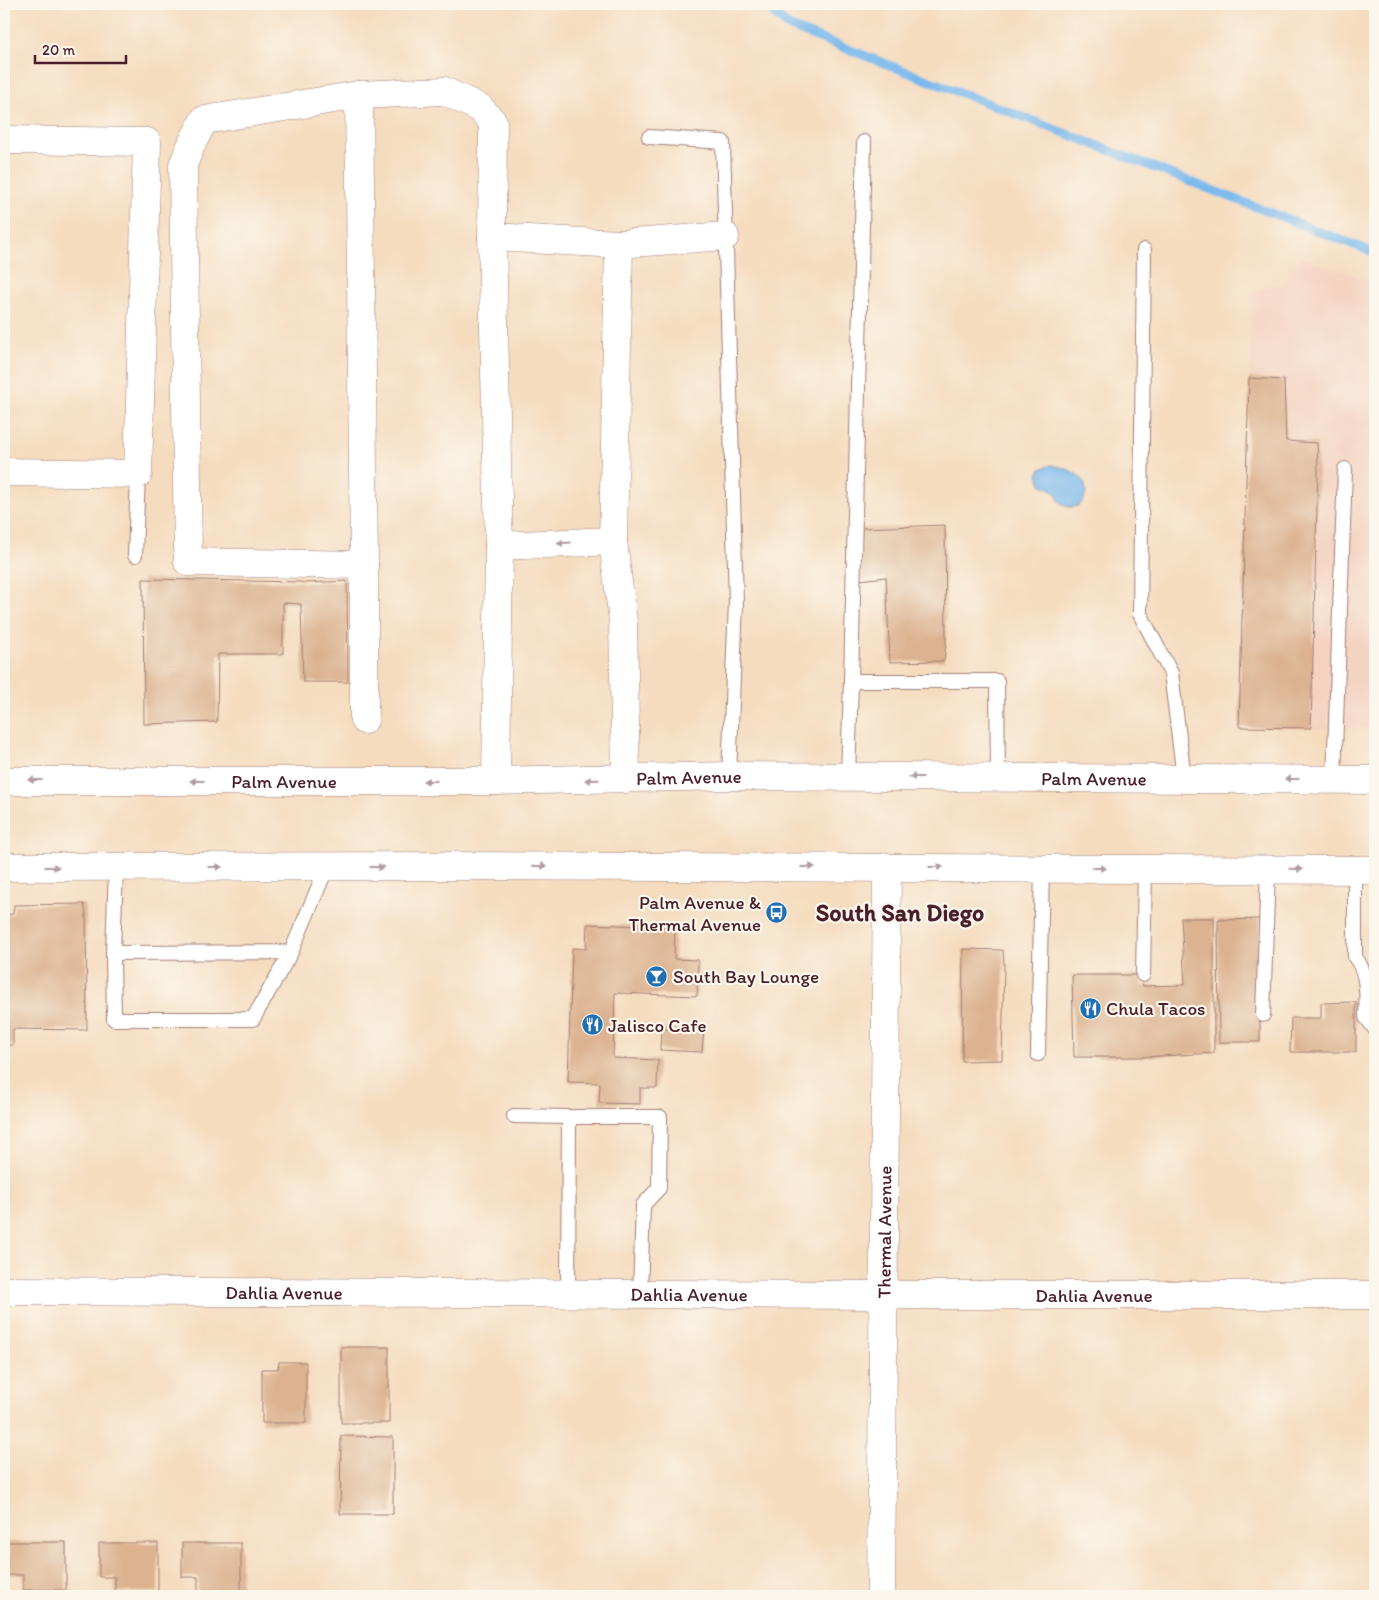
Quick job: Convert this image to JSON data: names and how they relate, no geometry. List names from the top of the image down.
{
  "streets": {
    "main road": ["Palm Avenue", "Thermal Avenue", "Dahlia Avenue"]
  },
  "crossings": [
    ["Thermal Avenue", "Dahlia Avenue"]
  ],
  "districts": ["South San Diego"],
  "places": {
    "bus stop": ["Palm Avenue & Thermal Avenue"],
    "bar": ["South Bay Lounge"],
    "restaurant": ["Chula Tacos", "Jalisco Cafe"]
  },
  "scale_bar": "20 m"
}
